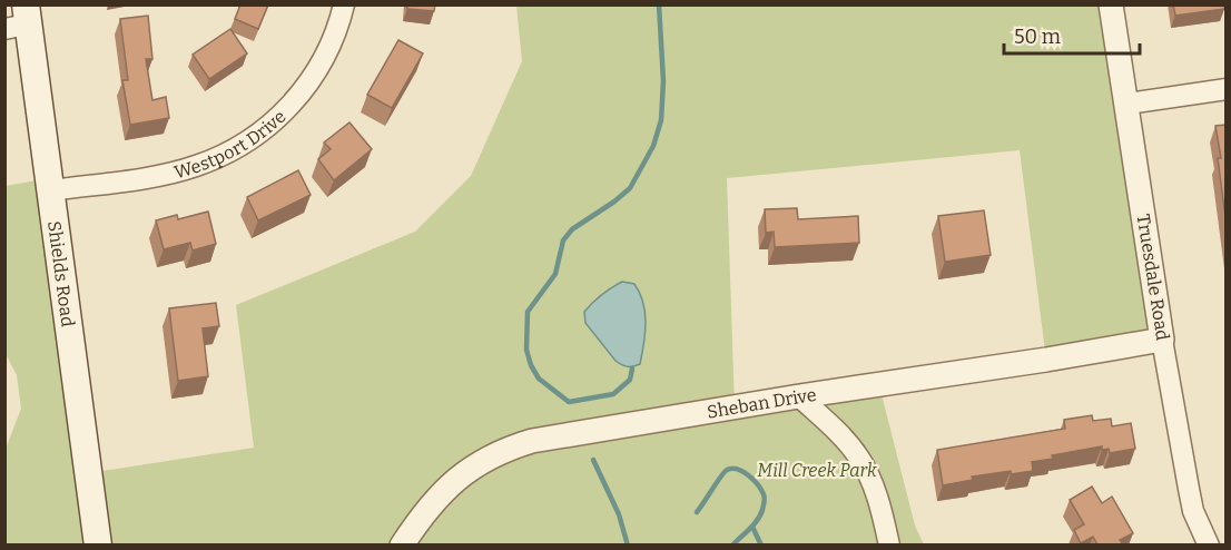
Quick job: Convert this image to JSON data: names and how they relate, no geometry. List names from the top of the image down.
{
  "streets": {
    "main road": ["Shields Road"],
    "street": ["Westport Drive", "Truesdale Road", "Sheban Drive"]
  },
  "crossings": [
    ["Westport Drive", "Shields Road"],
    ["Truesdale Road", "Sheban Drive"]
  ],
  "parks": ["Mill Creek Park"],
  "scale_bar": "50 m"
}
